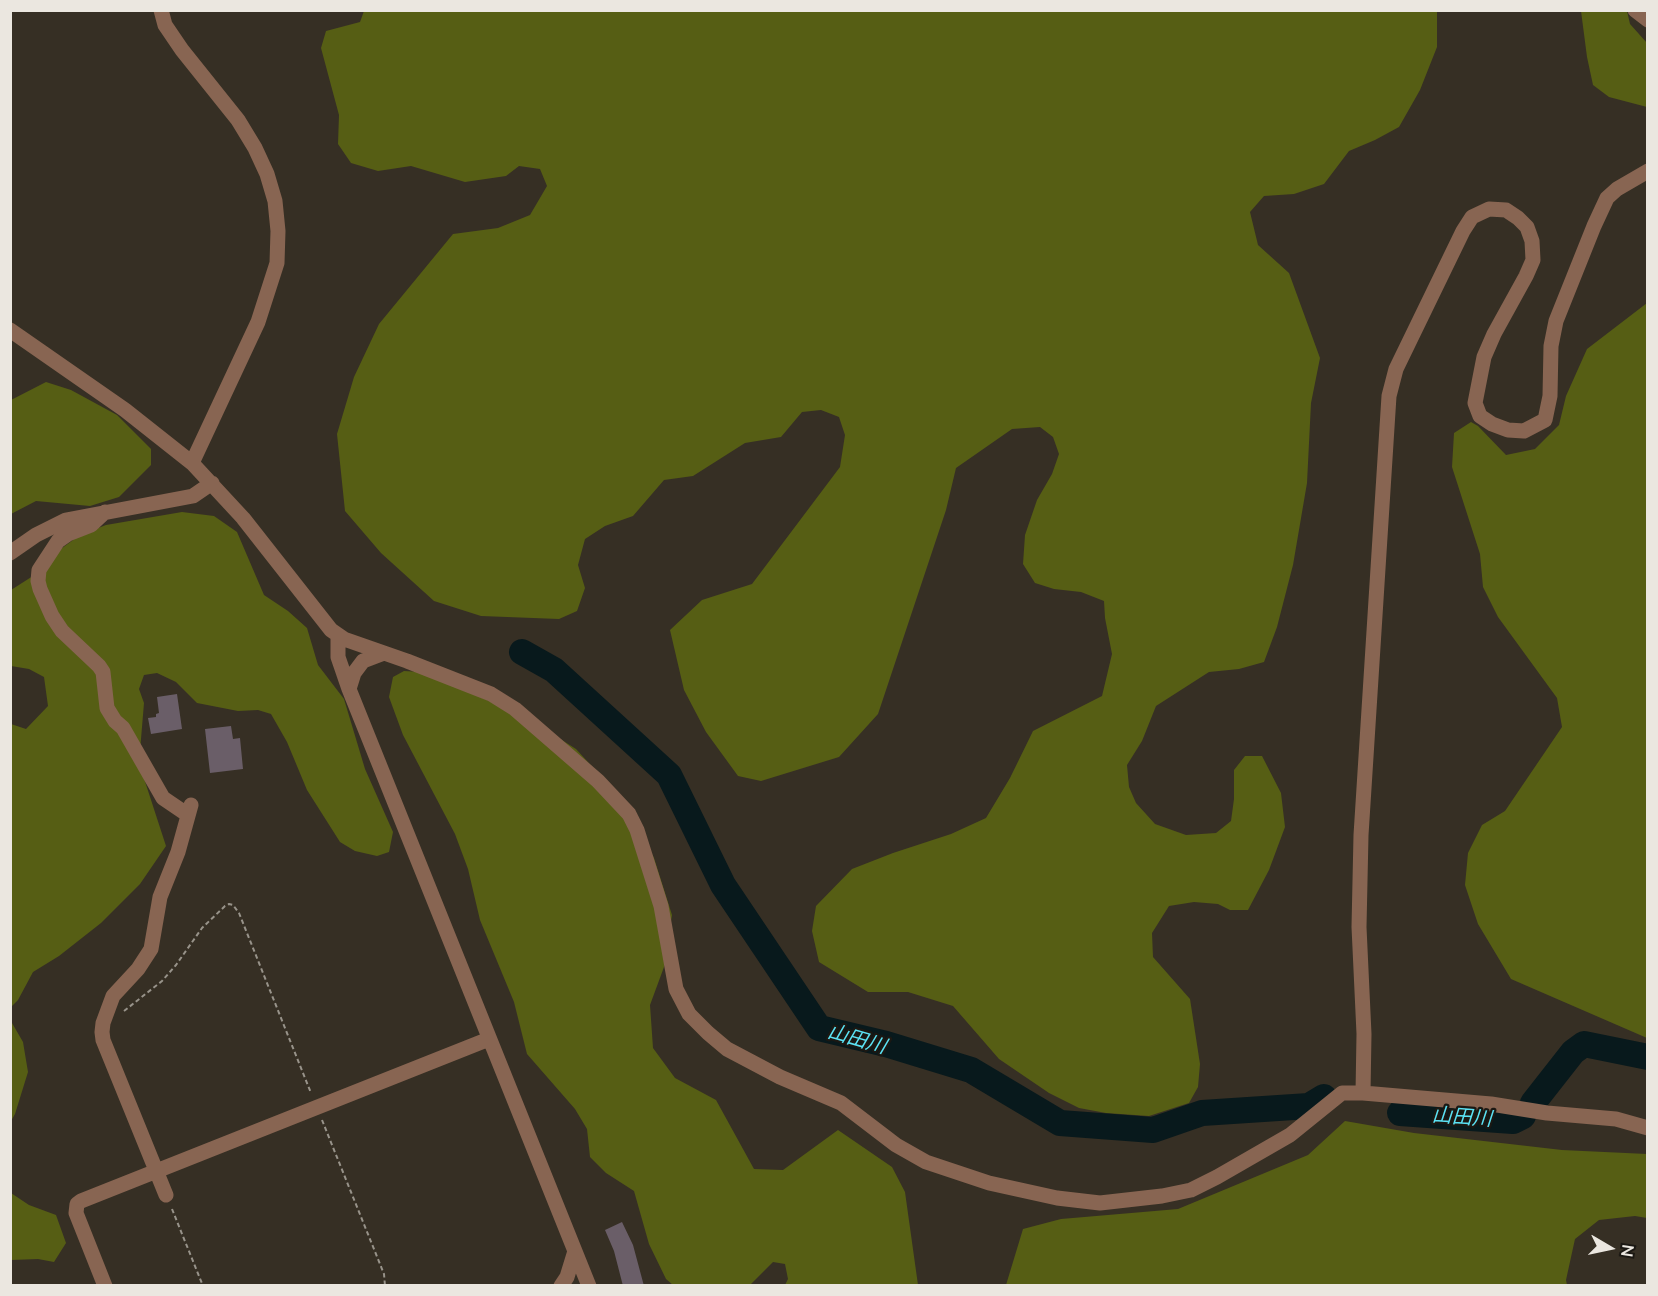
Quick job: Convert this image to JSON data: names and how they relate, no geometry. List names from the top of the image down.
{
  "water": ["山田川"],
  "north": "right"
}
